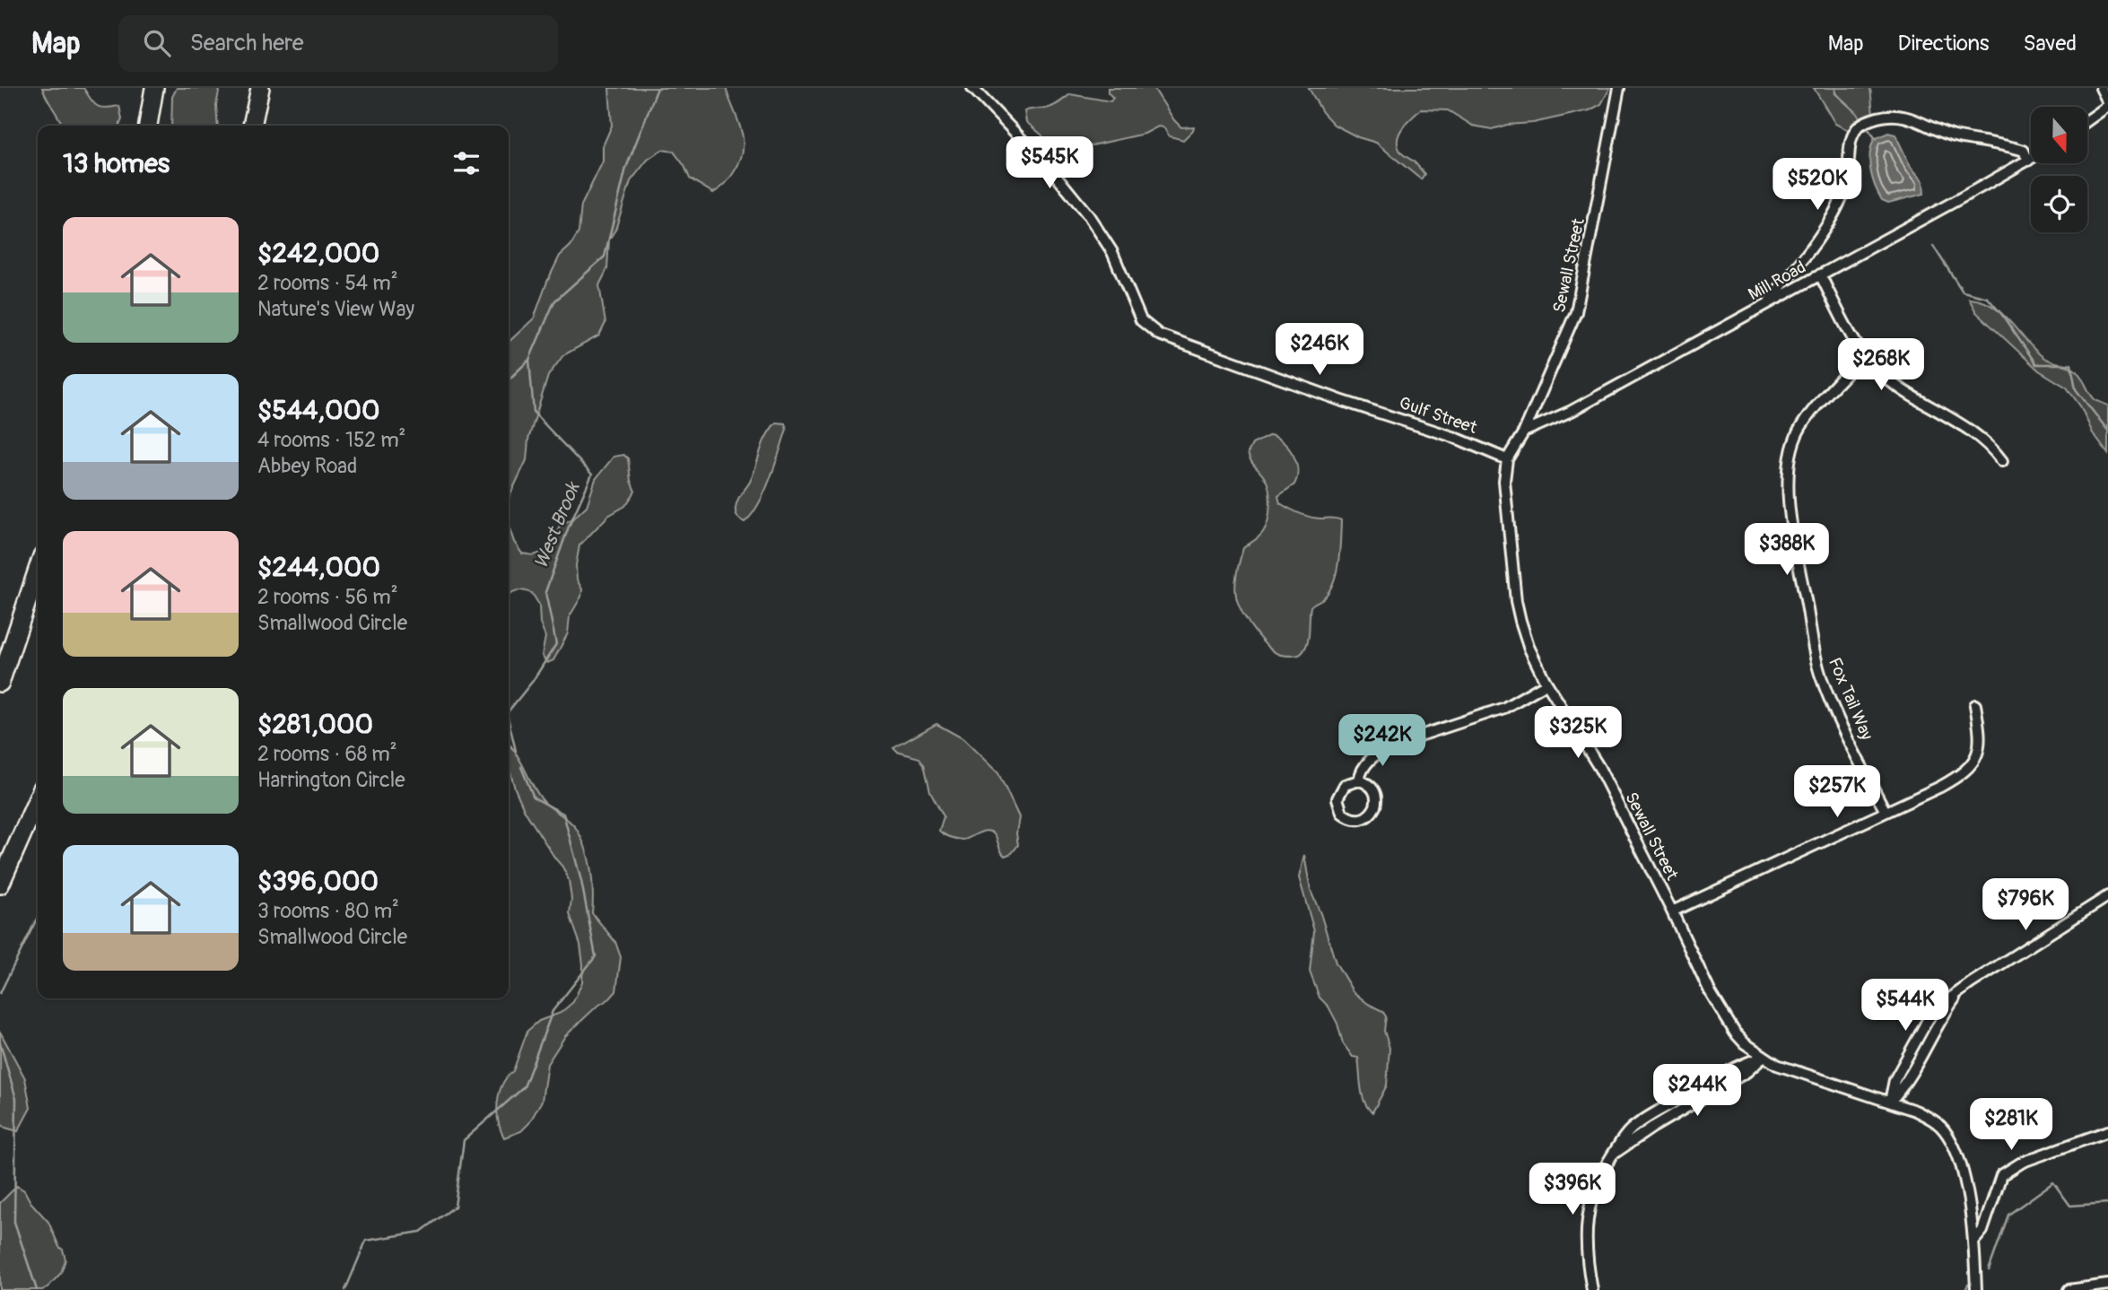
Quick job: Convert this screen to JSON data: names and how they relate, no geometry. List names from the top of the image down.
{
  "streets": {
    "street": [
      "Sewall Street",
      "Mill Road",
      "Gulf Street",
      "Fox Tail Way"
    ]
  },
  "crossings": [
    ["Sewall Street", "Mill Road"],
    ["Sewall Street", "Gulf Street"]
  ],
  "water": ["West Brook"],
  "north": "bottom",
  "page": {
    "header": "Map",
    "search": "Search here",
    "nav": ["Map", "Directions", "Saved"],
    "heading": "13 homes",
    "price": [
      "$545K",
      "$520K",
      "$246K",
      "$268K",
      "$388K",
      "$325K",
      "$242K",
      "$257K",
      "$796K",
      "$544K",
      "$244K",
      "$281K",
      "$396K"
    ],
    "list": [
      {
        "name": "$242,000",
        "note": "2 rooms · 54 m² · Nature's View Way"
      },
      {
        "name": "$544,000",
        "note": "4 rooms · 152 m² · Abbey Road"
      },
      {
        "name": "$244,000",
        "note": "2 rooms · 56 m² · Smallwood Circle"
      },
      {
        "name": "$281,000",
        "note": "2 rooms · 68 m² · Harrington Circle"
      },
      {
        "name": "$396,000",
        "note": "3 rooms · 80 m² · Smallwood Circle"
      }
    ]
  }
}
